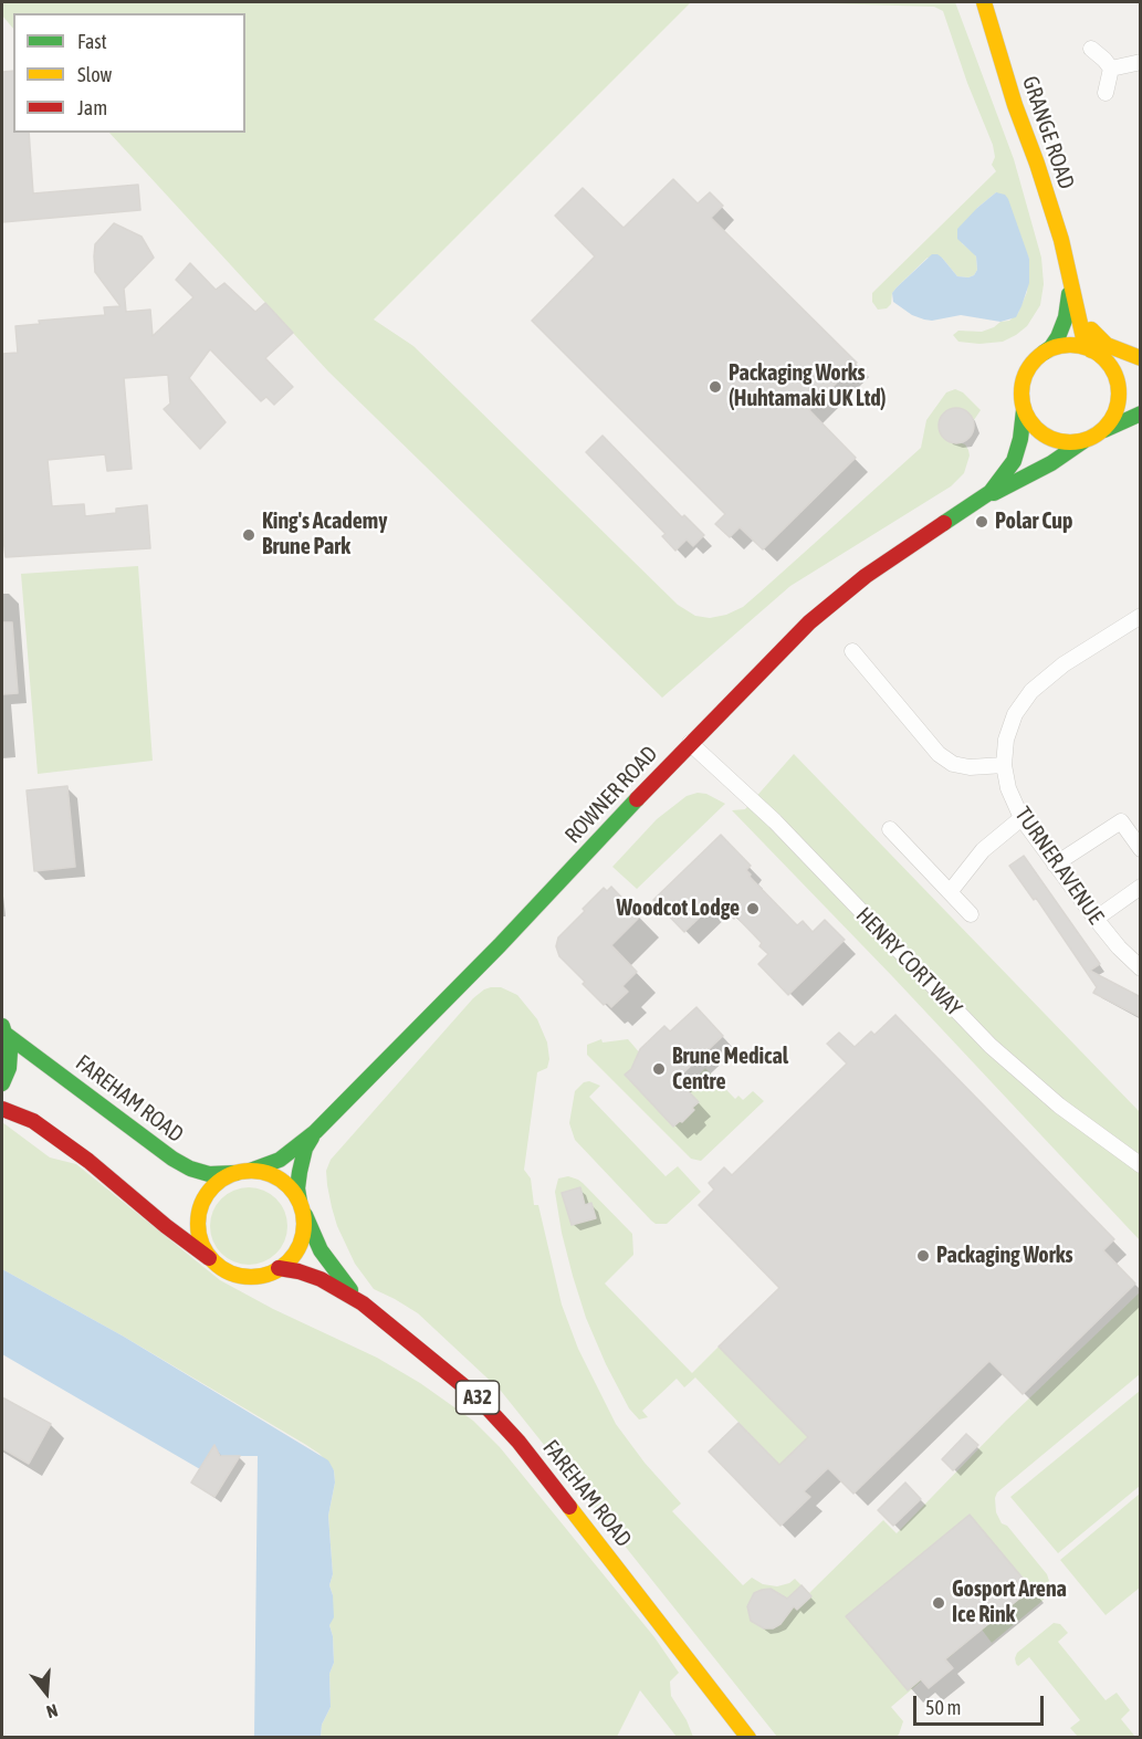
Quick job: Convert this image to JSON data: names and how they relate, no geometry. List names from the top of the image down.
{
  "streets": {
    "main road": [
      "GRANGE ROAD",
      "ROWNER ROAD",
      "FAREHAM ROAD",
      "A32"
    ],
    "street": ["TURNER AVENUE", "HENRY CORT WAY"]
  },
  "crossings": [
    ["GRANGE ROAD", "ROWNER ROAD"],
    ["ROWNER ROAD", "HENRY CORT WAY"],
    ["ROWNER ROAD", "FAREHAM ROAD"]
  ],
  "places": [
    "Packaging Works (Huhtamaki UK Ltd)",
    "Polar Cup",
    "King's Academy Brune Park",
    "Woodcot Lodge",
    "Brune Medical Centre",
    "Packaging Works",
    "Gosport Arena Ice Rink"
  ],
  "legend": ["Fast", "Slow", "Jam"],
  "scale_bar": "50 m",
  "north": "bottom"
}
